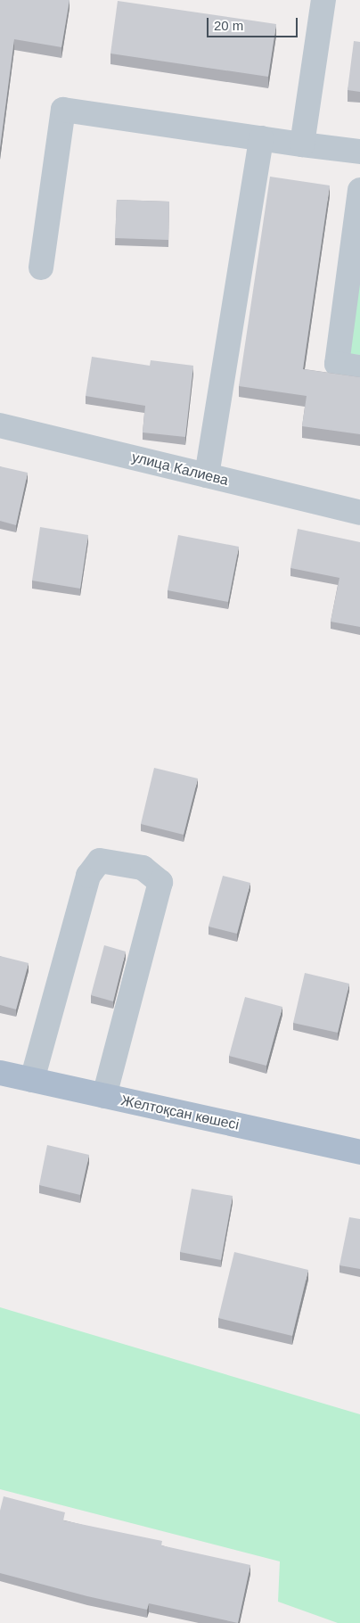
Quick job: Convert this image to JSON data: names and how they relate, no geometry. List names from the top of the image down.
{
  "streets": {
    "main road": ["Желтоқсан көшесі"],
    "street": ["улица Калиева"]
  },
  "scale_bar": "20 m"
}
